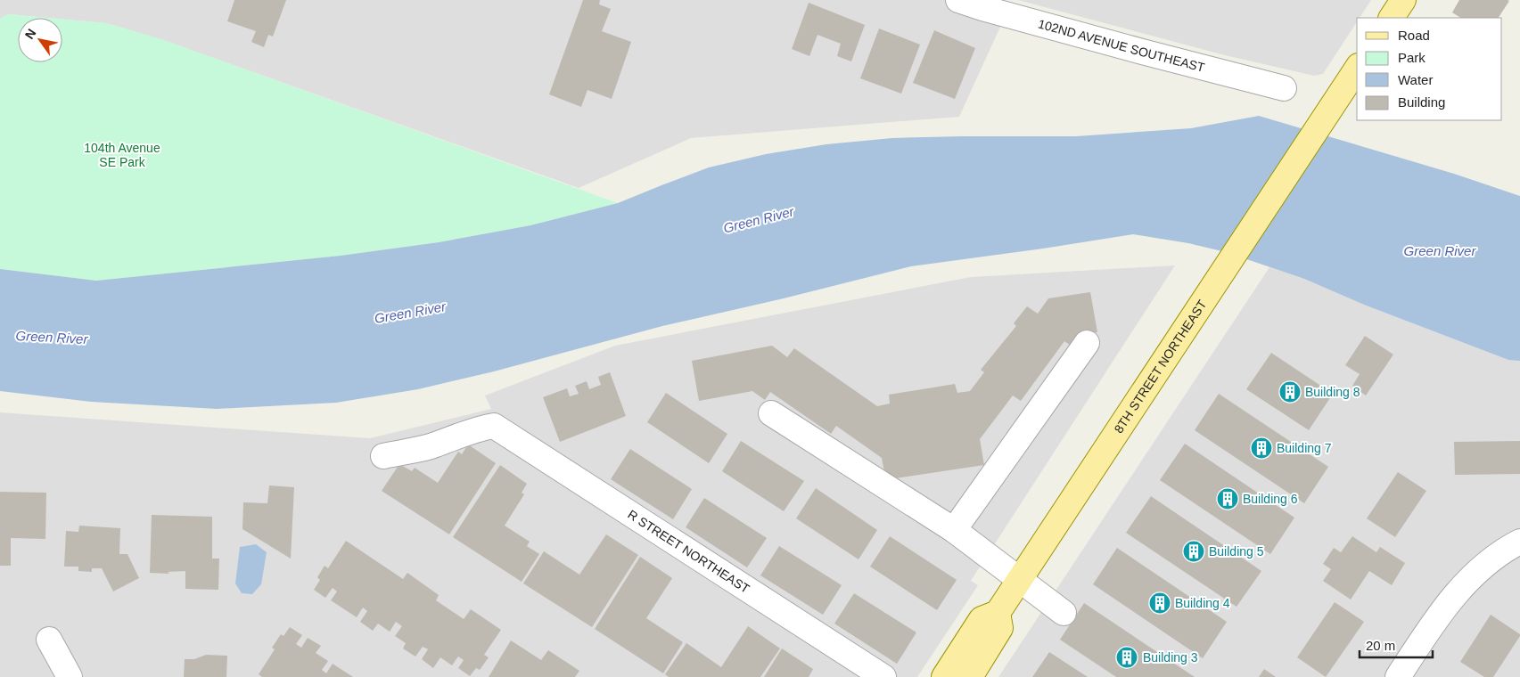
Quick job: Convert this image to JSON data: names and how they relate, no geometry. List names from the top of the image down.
{
  "streets": {
    "main road": ["8TH STREET NORTHEAST"],
    "street": ["102ND AVENUE SOUTHEAST", "R STREET NORTHEAST"]
  },
  "water": ["Green River"],
  "parks": ["104th Avenue SE Park"],
  "places": {
    "building": [
      "Building 8",
      "Building 7",
      "Building 6",
      "Building 5",
      "Building 4",
      "Building 3"
    ]
  },
  "legend": [
    "Road",
    "Park",
    "Water",
    "Building"
  ],
  "scale_bar": "20 m",
  "north": "top left"
}
